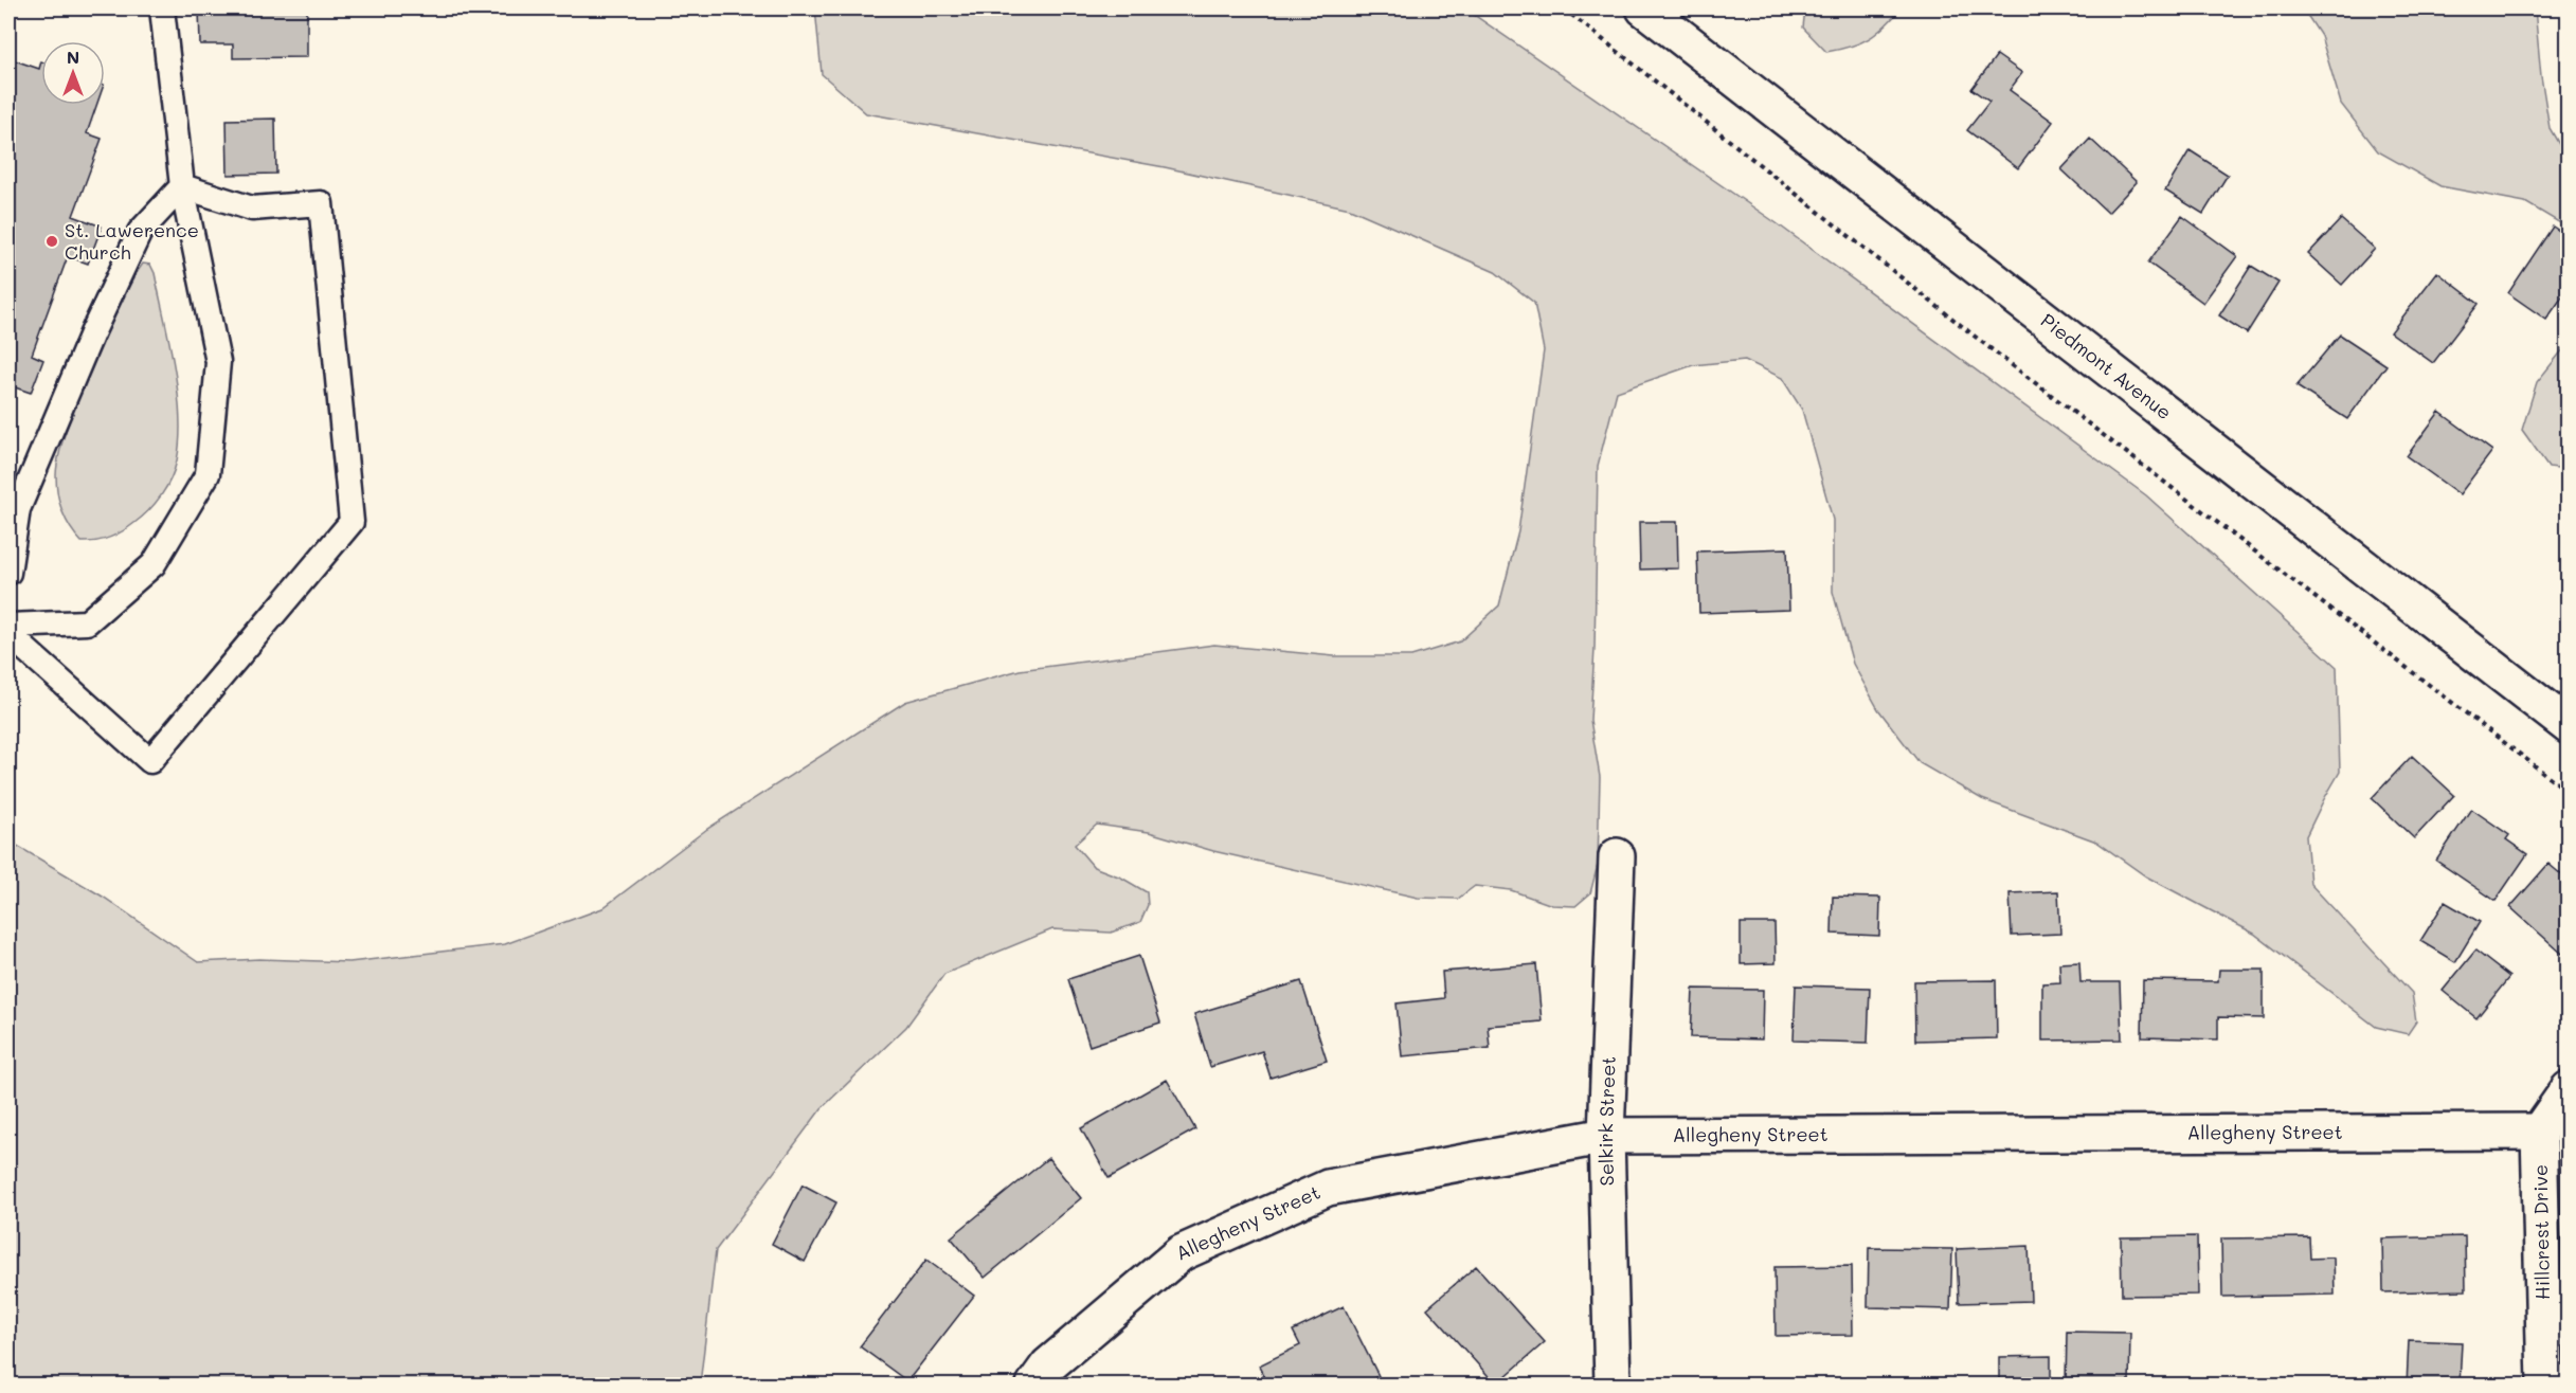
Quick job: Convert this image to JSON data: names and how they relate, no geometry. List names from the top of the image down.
{
  "streets": {
    "street": [
      "Piedmont Avenue",
      "Selkirk Street",
      "Allegheny Street",
      "Hillcrest Drive"
    ]
  },
  "crossings": [
    ["Selkirk Street", "Allegheny Street"],
    ["Allegheny Street", "Hillcrest Drive"]
  ],
  "places": ["St. Lawerence Church"],
  "north": "top"
}
